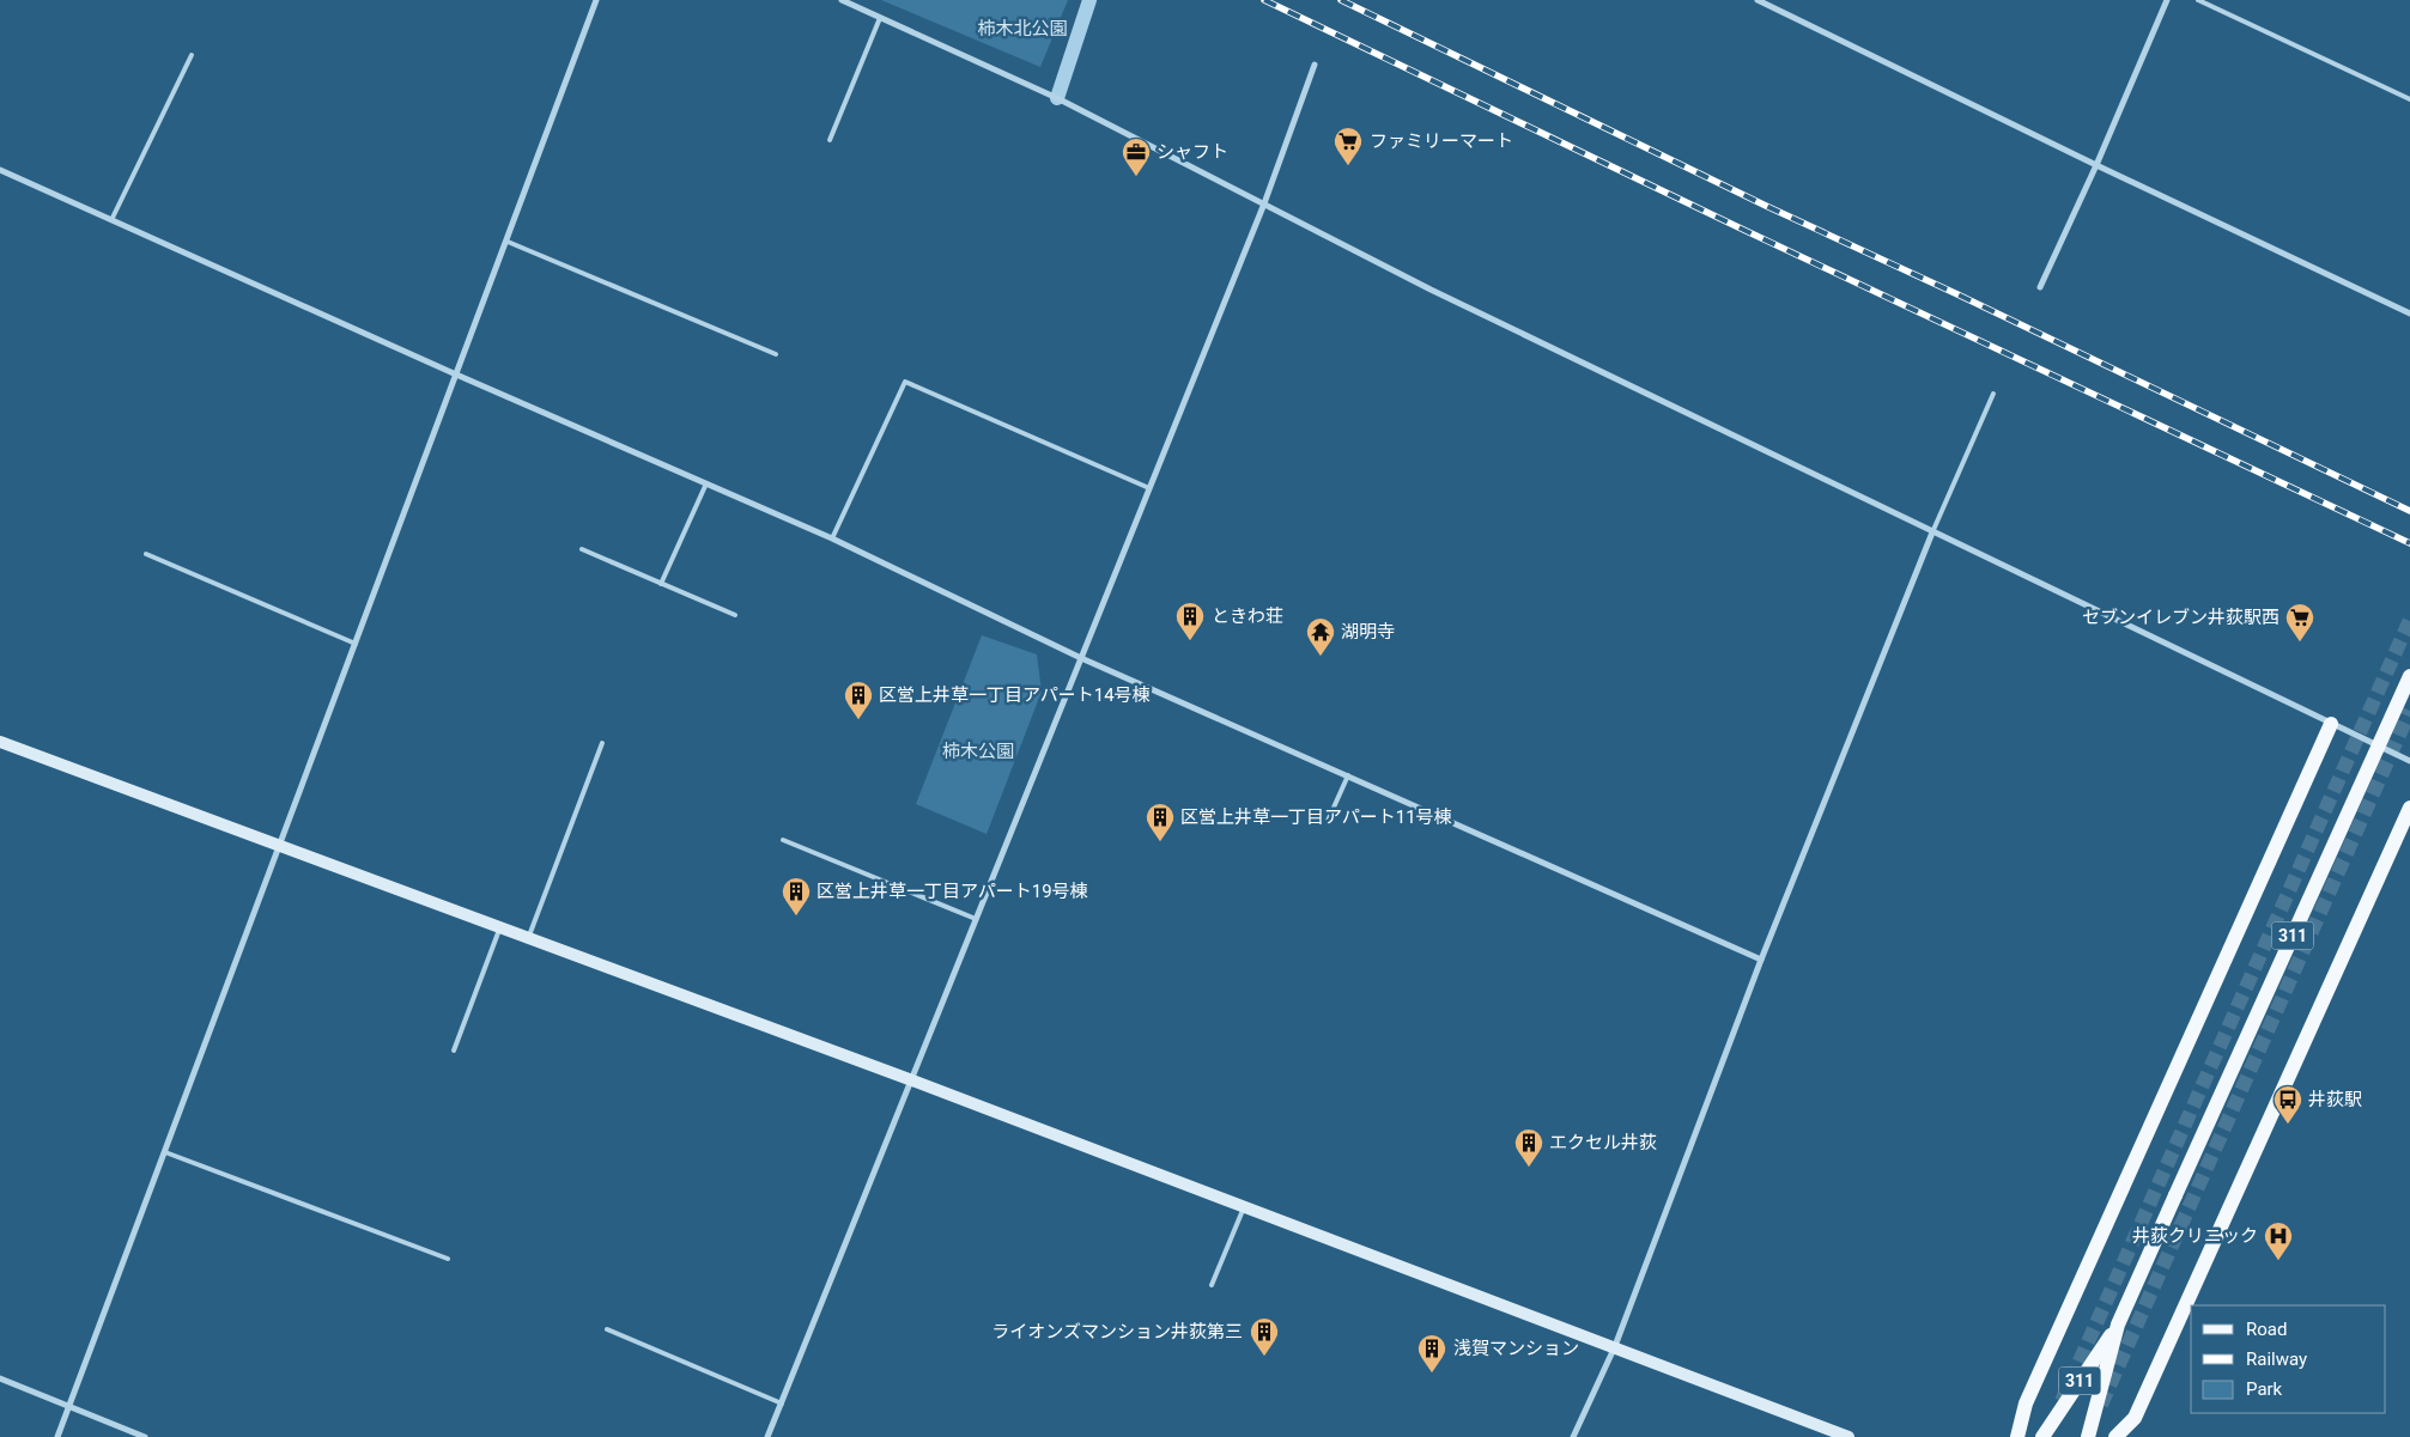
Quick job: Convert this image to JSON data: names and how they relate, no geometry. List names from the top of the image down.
{
  "streets": {
    "main road": ["311"]
  },
  "parks": ["柿木北公園", "柿木公園"],
  "places": {
    "supermarket": ["ファミリーマート", "セブンイレブン井荻駅西"],
    "office": ["シャフト"],
    "building": [
      "ときわ荘",
      "区営上井草一丁目アパート14号棟",
      "区営上井草一丁目アパート11号棟",
      "区営上井草一丁目アパート19号棟",
      "エクセル井荻",
      "ライオンズマンション井荻第三",
      "浅賀マンション"
    ],
    "temple": ["湖明寺"],
    "bus stop": ["井荻駅"],
    "hospital": ["井荻クリニック"]
  },
  "legend": ["Road", "Railway", "Park"]
}
